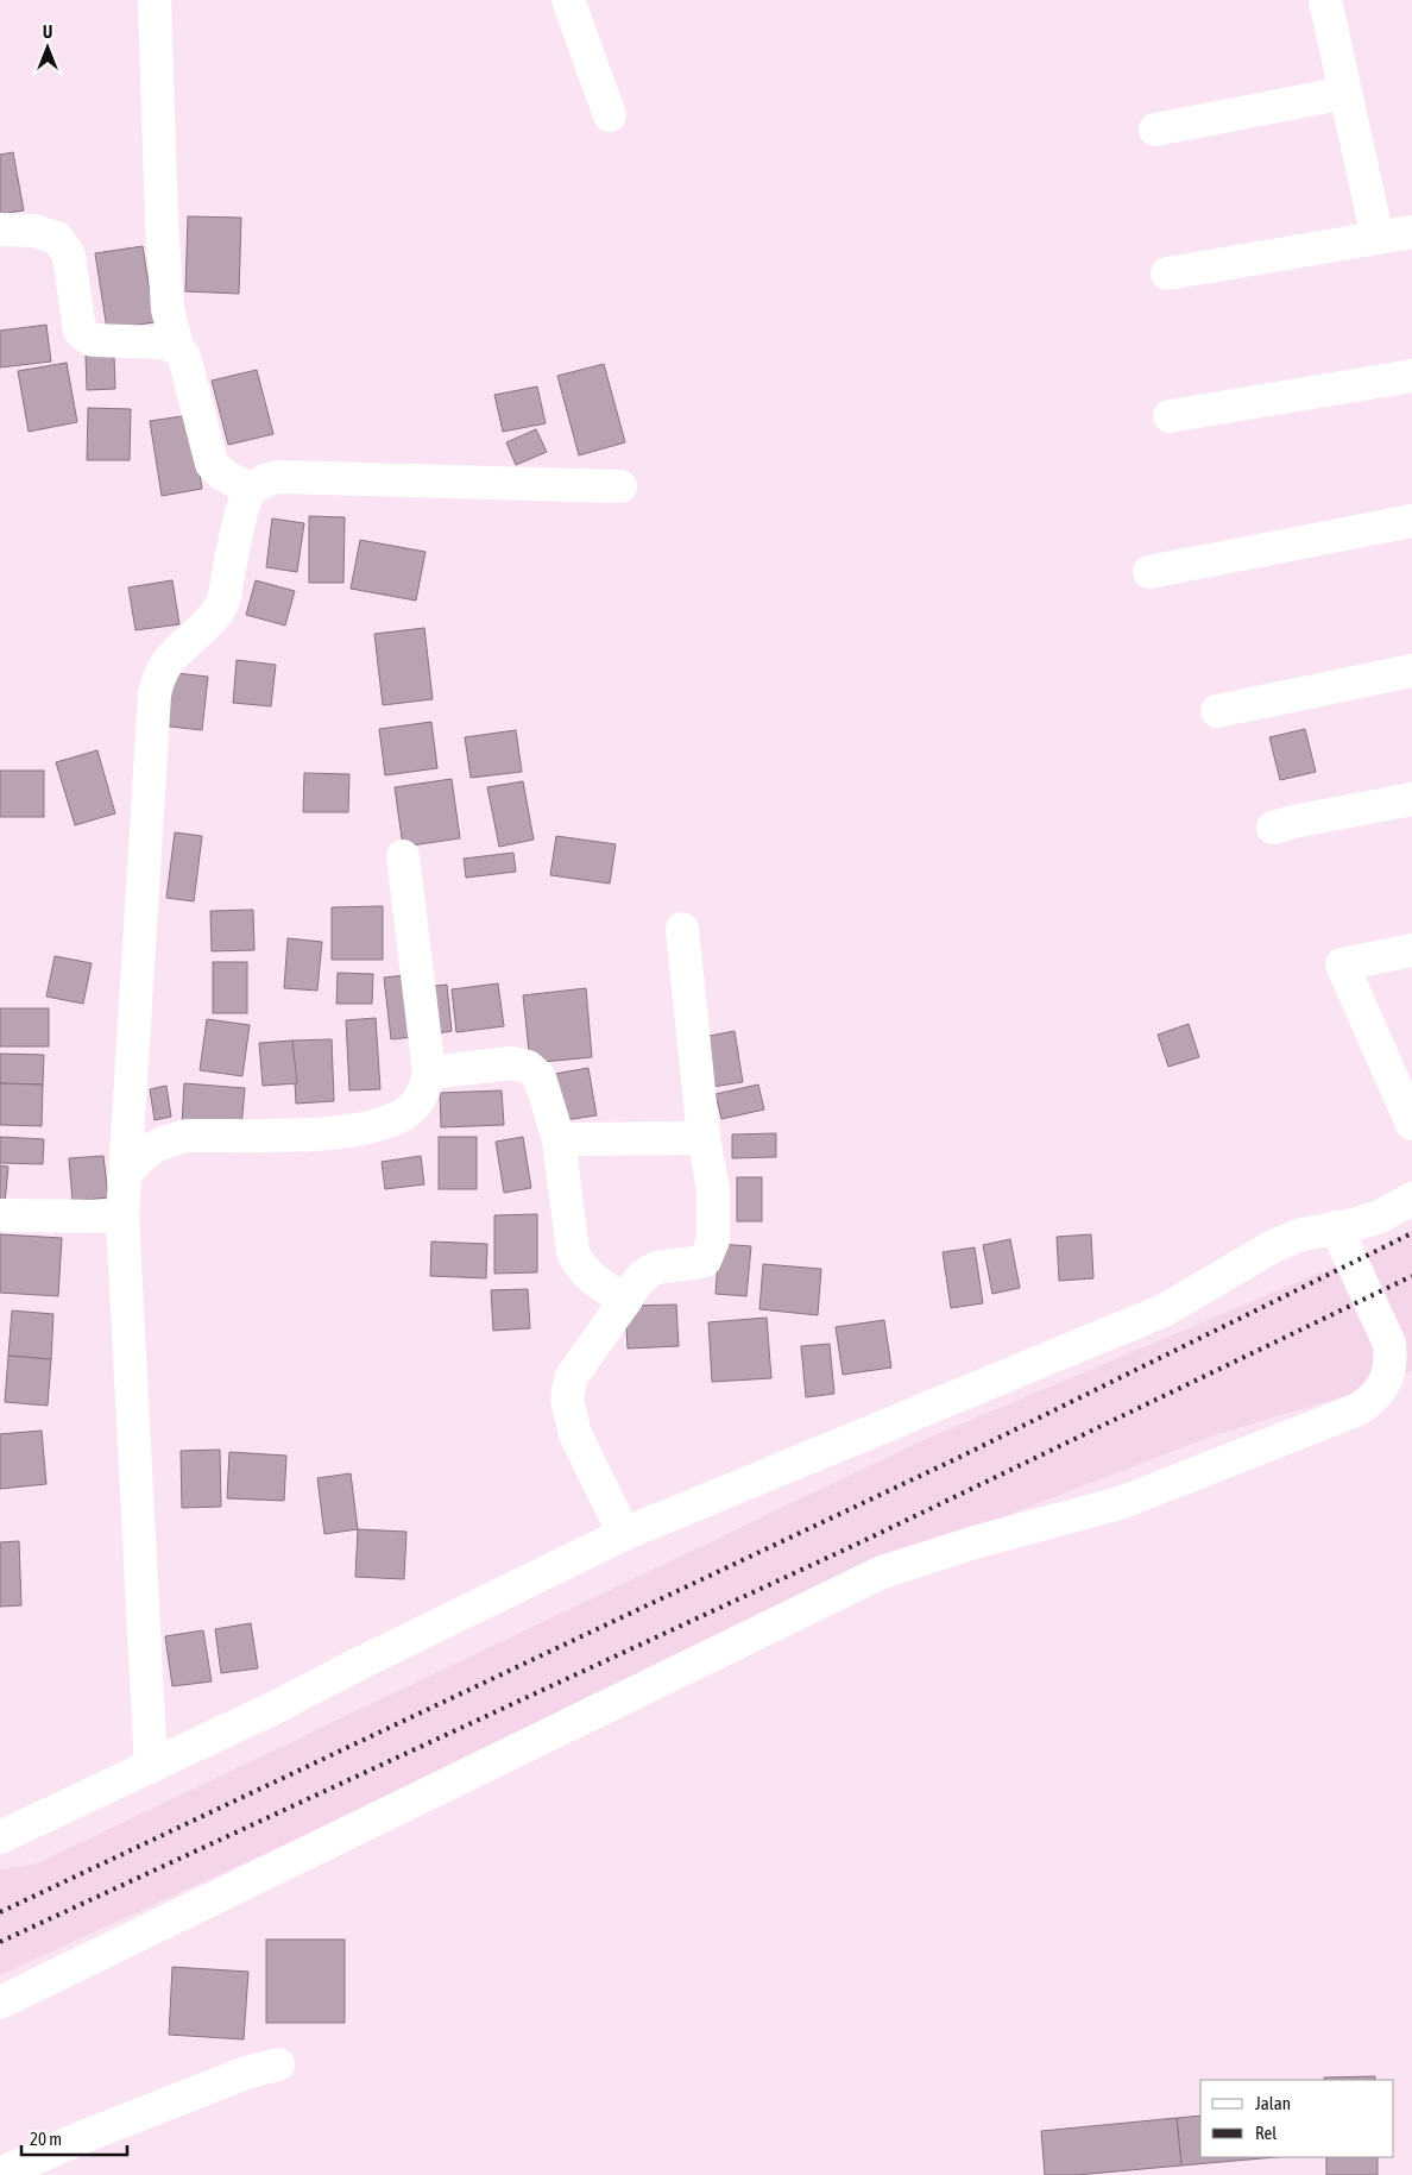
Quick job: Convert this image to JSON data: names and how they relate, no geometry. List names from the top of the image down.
{
  "legend": ["Jalan", "Rel"],
  "scale_bar": "20 m",
  "north": "top"
}
